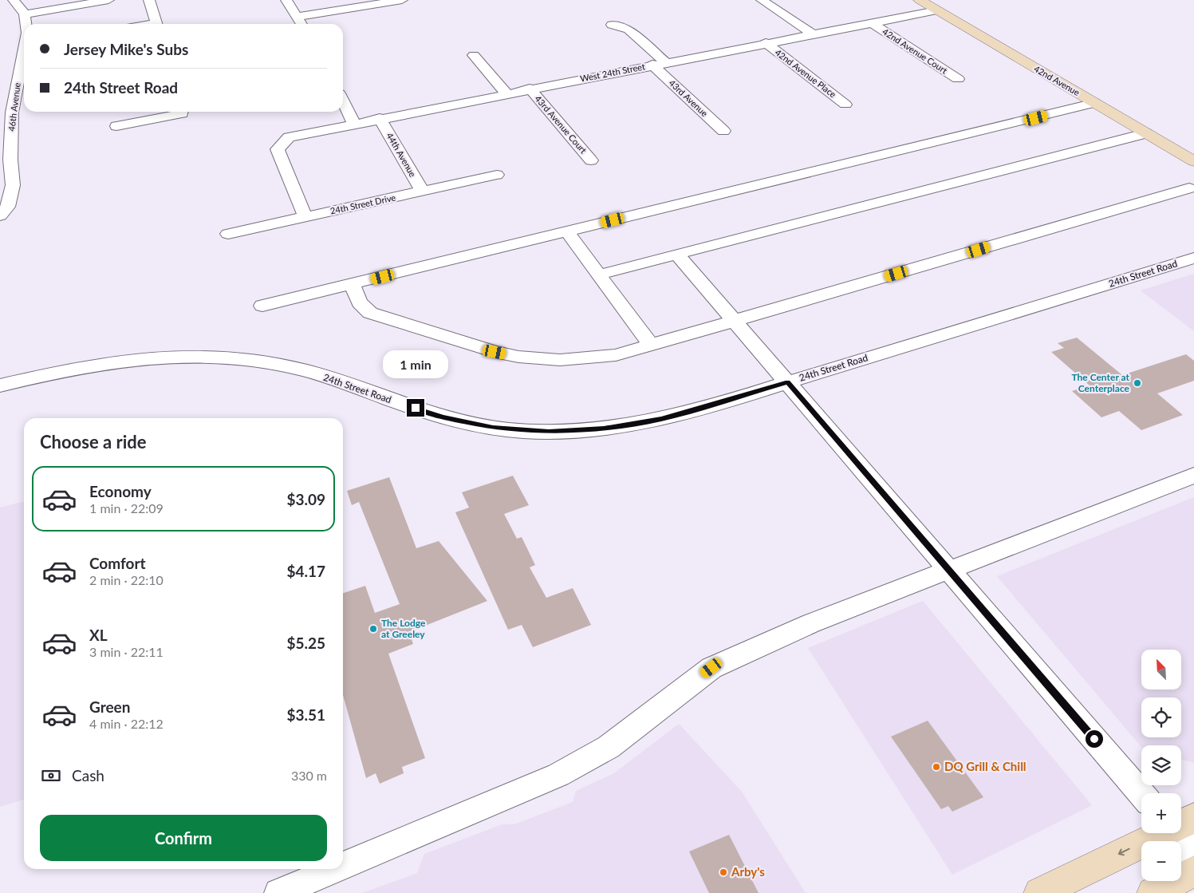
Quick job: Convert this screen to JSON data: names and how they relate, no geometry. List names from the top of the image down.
{
  "streets": {
    "street": [
      "42nd Avenue Court",
      "West 24th Street",
      "42nd Avenue Place",
      "42nd Avenue",
      "43rd Avenue",
      "46th Avenue",
      "43rd Avenue Court",
      "44th Avenue",
      "24th Street Drive",
      "24th Street Road"
    ]
  },
  "crossings": [
    ["42nd Avenue Court", "West 24th Street"],
    ["West 24th Street", "42nd Avenue Place"],
    ["West 24th Street", "42nd Avenue"],
    ["West 24th Street", "43rd Avenue"],
    ["West 24th Street", "43rd Avenue Court"],
    ["West 24th Street", "44th Avenue"],
    ["West 24th Street", "24th Street Drive"],
    ["44th Avenue", "24th Street Drive"]
  ],
  "places": [
    "The Center at Centerplace",
    "The Lodge at Greeley",
    "DQ Grill & Chill",
    "Arby's"
  ],
  "north": "top left",
  "page": {
    "banner": ["Jersey Mike's Subs", "24th Street Road"],
    "bubble": "1 min",
    "heading": "Choose a ride",
    "list": [
      {
        "name": "Economy",
        "note": "1 min · 22:09",
        "value": "$3.09"
      },
      {
        "name": "Comfort",
        "note": "2 min · 22:10",
        "value": "$4.17"
      },
      {
        "name": "XL",
        "note": "3 min · 22:11",
        "value": "$5.25"
      },
      {
        "name": "Green",
        "note": "4 min · 22:12",
        "value": "$3.51"
      }
    ],
    "map_buttons": ["+", "−"],
    "pay": ["Cash", "330 m"],
    "buttons": "Confirm"
  }
}
